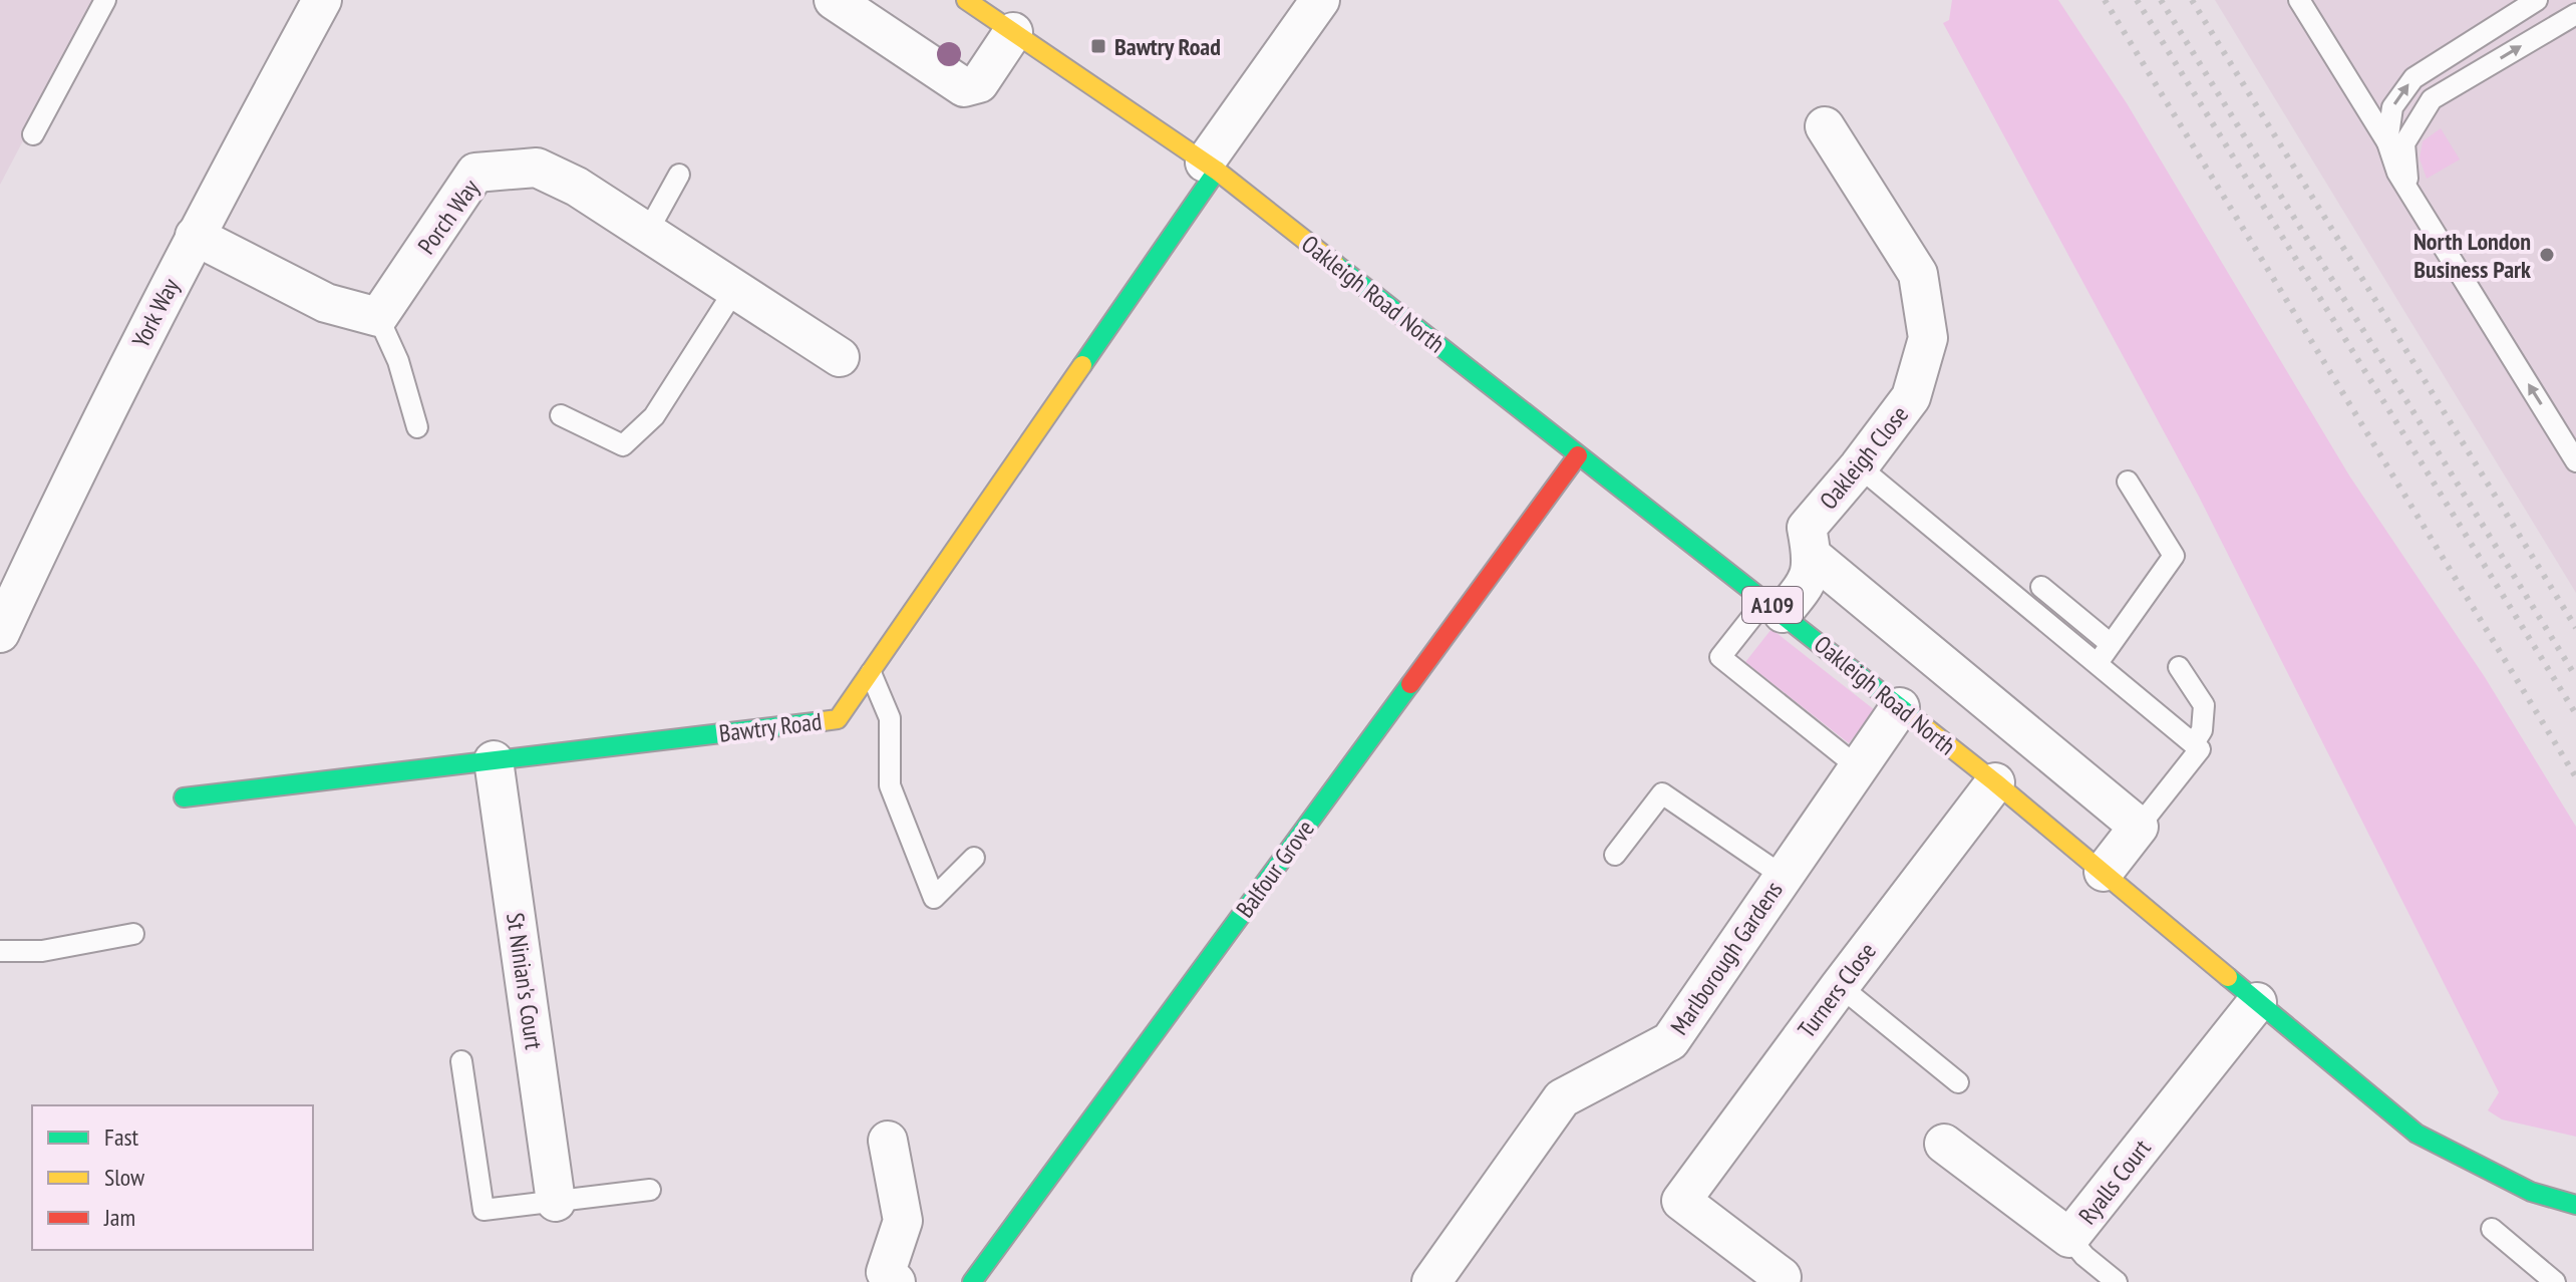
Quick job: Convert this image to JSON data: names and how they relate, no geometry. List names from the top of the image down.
{
  "streets": {
    "street": [
      "Porch Way",
      "Oakleigh Road North",
      "York Way",
      "Oakleigh Close",
      "A109",
      "Bawtry Road",
      "Balfour Grove",
      "Marlborough Gardens",
      "St Ninian's Court",
      "Turners Close",
      "Ryalls Court"
    ]
  },
  "crossings": [
    ["Oakleigh Road North", "Oakleigh Close"],
    ["Oakleigh Road North", "Bawtry Road"],
    ["Oakleigh Road North", "Balfour Grove"],
    ["Oakleigh Road North", "Marlborough Gardens"],
    ["Oakleigh Road North", "Turners Close"],
    ["Oakleigh Road North", "Ryalls Court"],
    ["Bawtry Road", "St Ninian's Court"]
  ],
  "places": {
    "transit": ["Bawtry Road"],
    "other": ["North London Business Park"]
  },
  "legend": ["Fast", "Slow", "Jam"]
}
